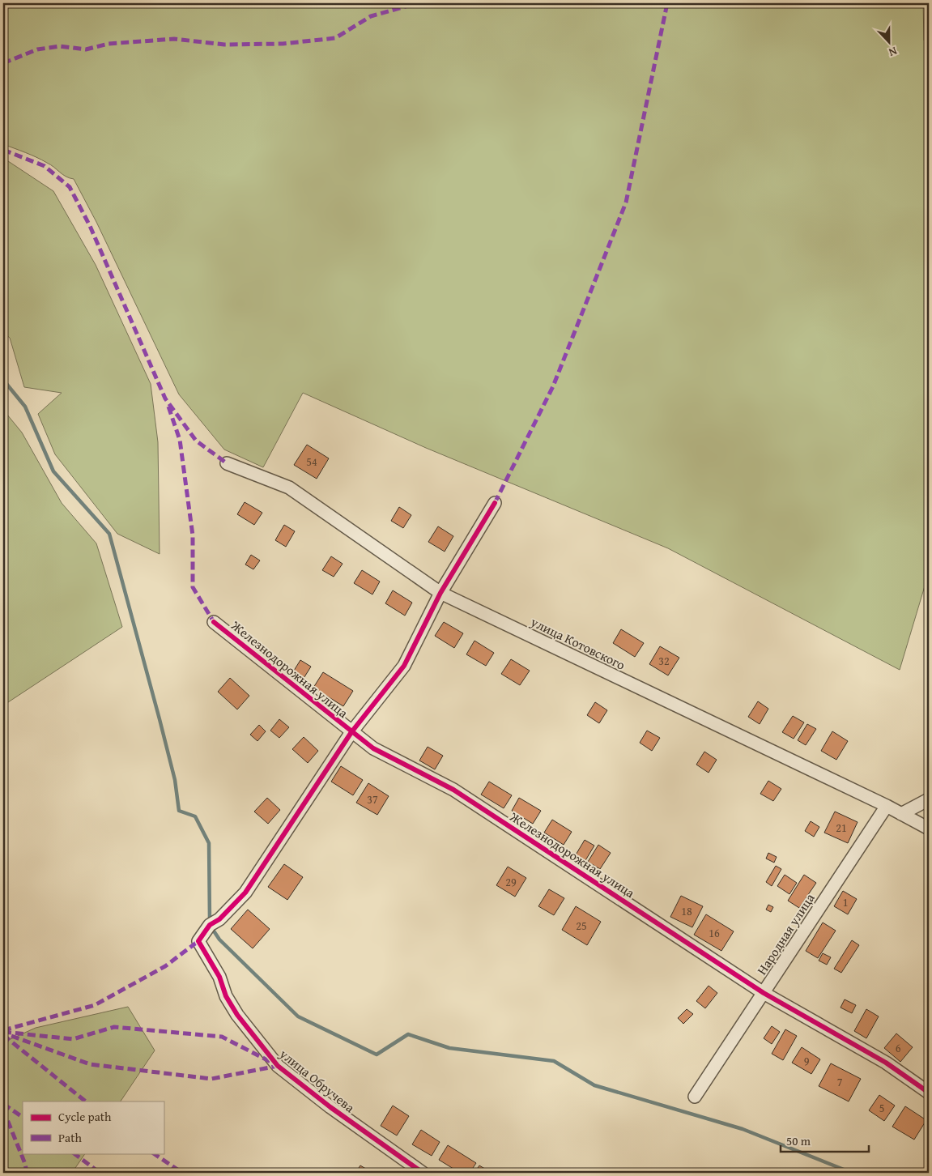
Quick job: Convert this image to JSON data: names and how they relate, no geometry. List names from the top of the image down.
{
  "streets": {
    "street": [
      "улица Котовского",
      "Железнодорожная улица",
      "Народная улица",
      "улица Обручева"
    ]
  },
  "crossings": [
    ["улица Котовского", "Народная улица"],
    ["Железнодорожная улица", "Народная улица"],
    ["Железнодорожная улица", "улица Обручева"]
  ],
  "house_numbers": [
    "54",
    "32",
    "37",
    "21",
    "29",
    "1",
    "18",
    "25",
    "16",
    "6",
    "9",
    "7",
    "5"
  ],
  "legend": ["Cycle path", "Path"],
  "scale_bar": "50 m",
  "north": "bottom"
}
